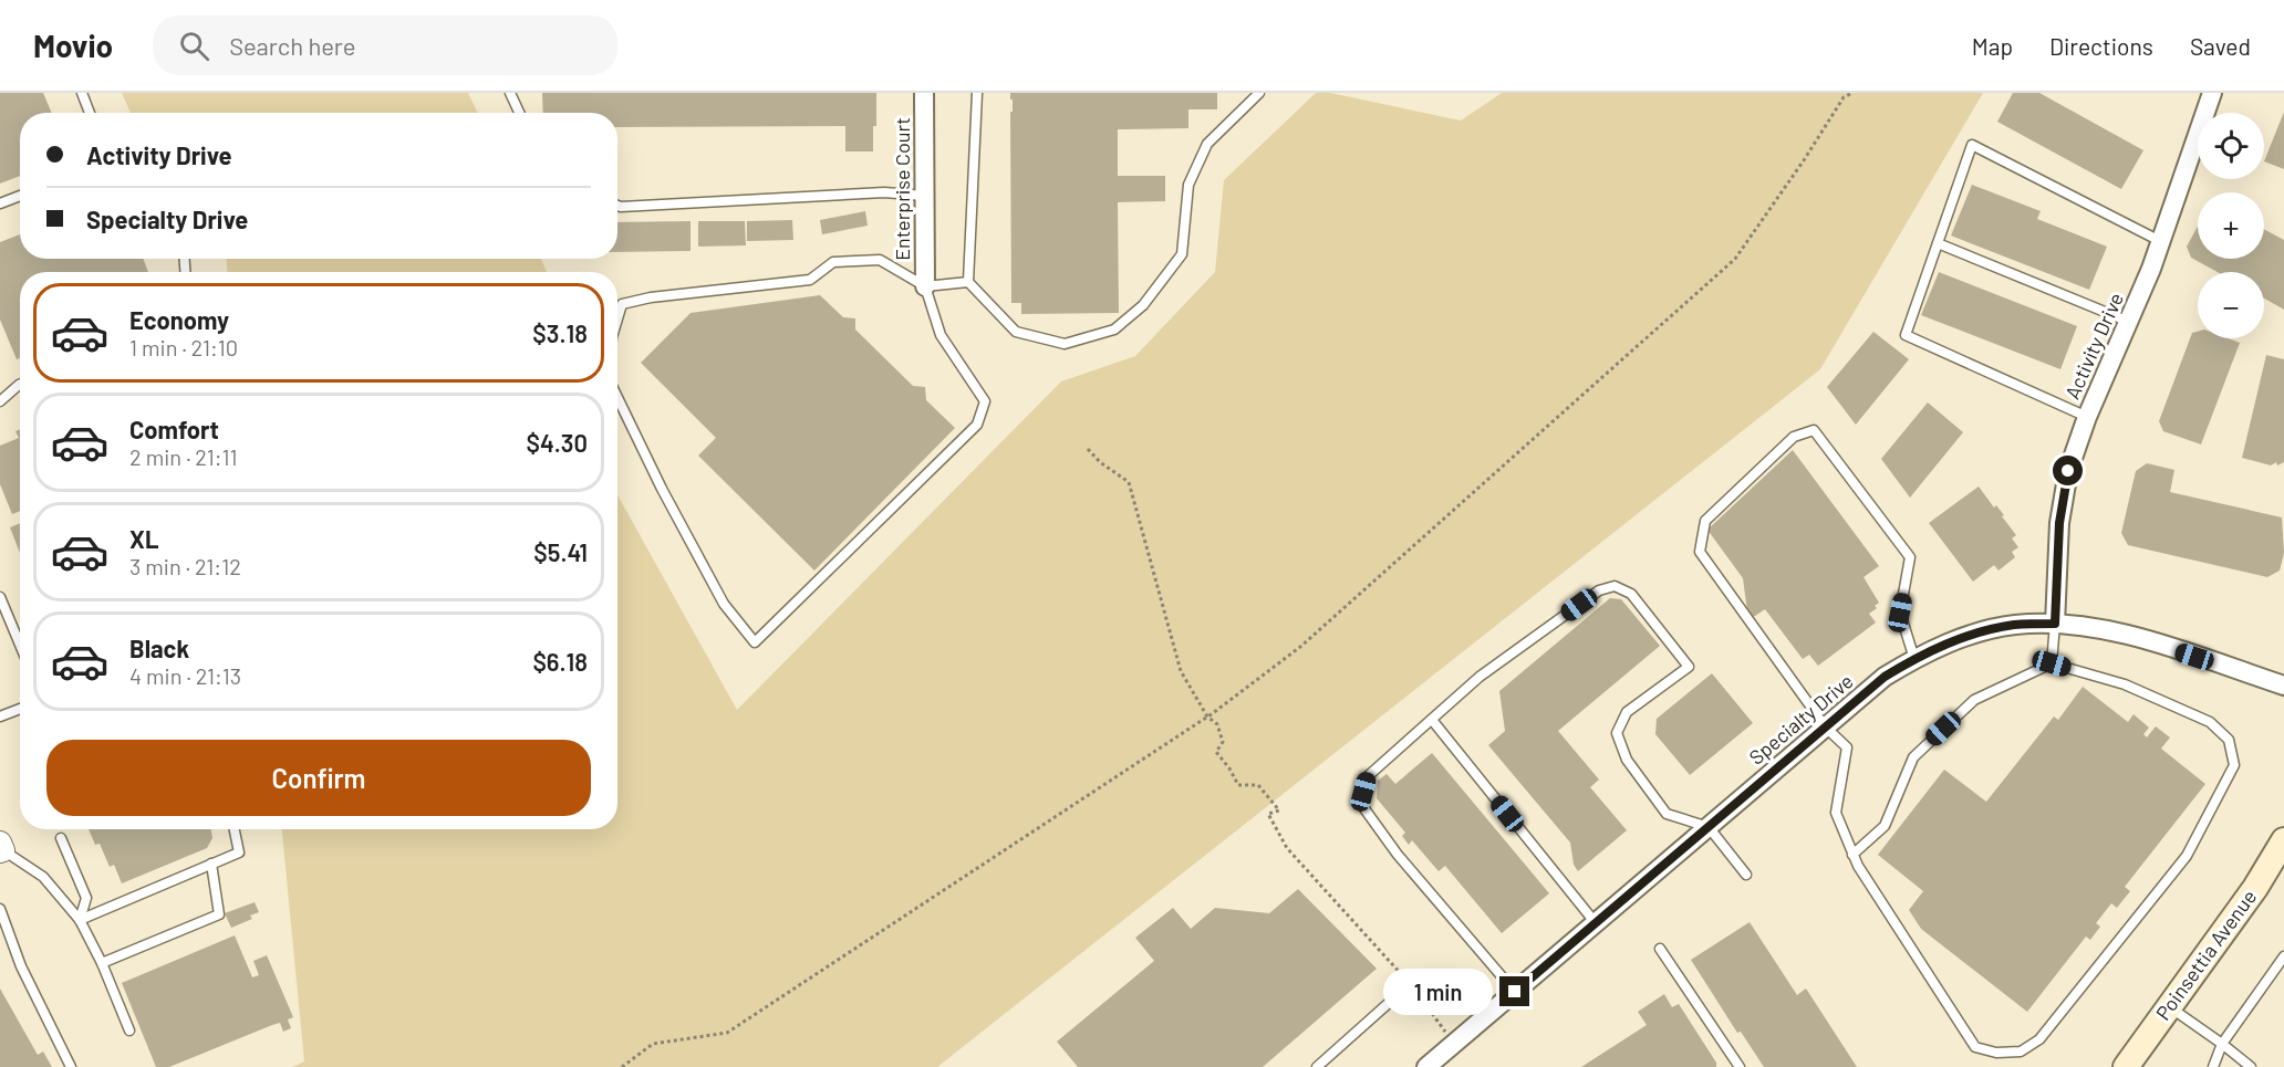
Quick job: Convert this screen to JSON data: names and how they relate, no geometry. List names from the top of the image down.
{
  "streets": {
    "main road": ["Poinsettia Avenue"],
    "street": ["Enterprise Court", "Activity Drive", "Specialty Drive"]
  },
  "crossings": [
    ["Activity Drive", "Specialty Drive"]
  ],
  "page": {
    "header": "Movio",
    "search": "Search here",
    "nav": ["Map", "Directions", "Saved"],
    "map_buttons": ["+", "−"],
    "banner": ["Activity Drive", "Specialty Drive"],
    "list": [
      {
        "name": "Economy",
        "note": "1 min · 21:10",
        "value": "$3.18"
      },
      {
        "name": "Comfort",
        "note": "2 min · 21:11",
        "value": "$4.30"
      },
      {
        "name": "XL",
        "note": "3 min · 21:12",
        "value": "$5.41"
      },
      {
        "name": "Black",
        "note": "4 min · 21:13",
        "value": "$6.18"
      }
    ],
    "buttons": "Confirm",
    "bubble": "1 min"
  }
}
